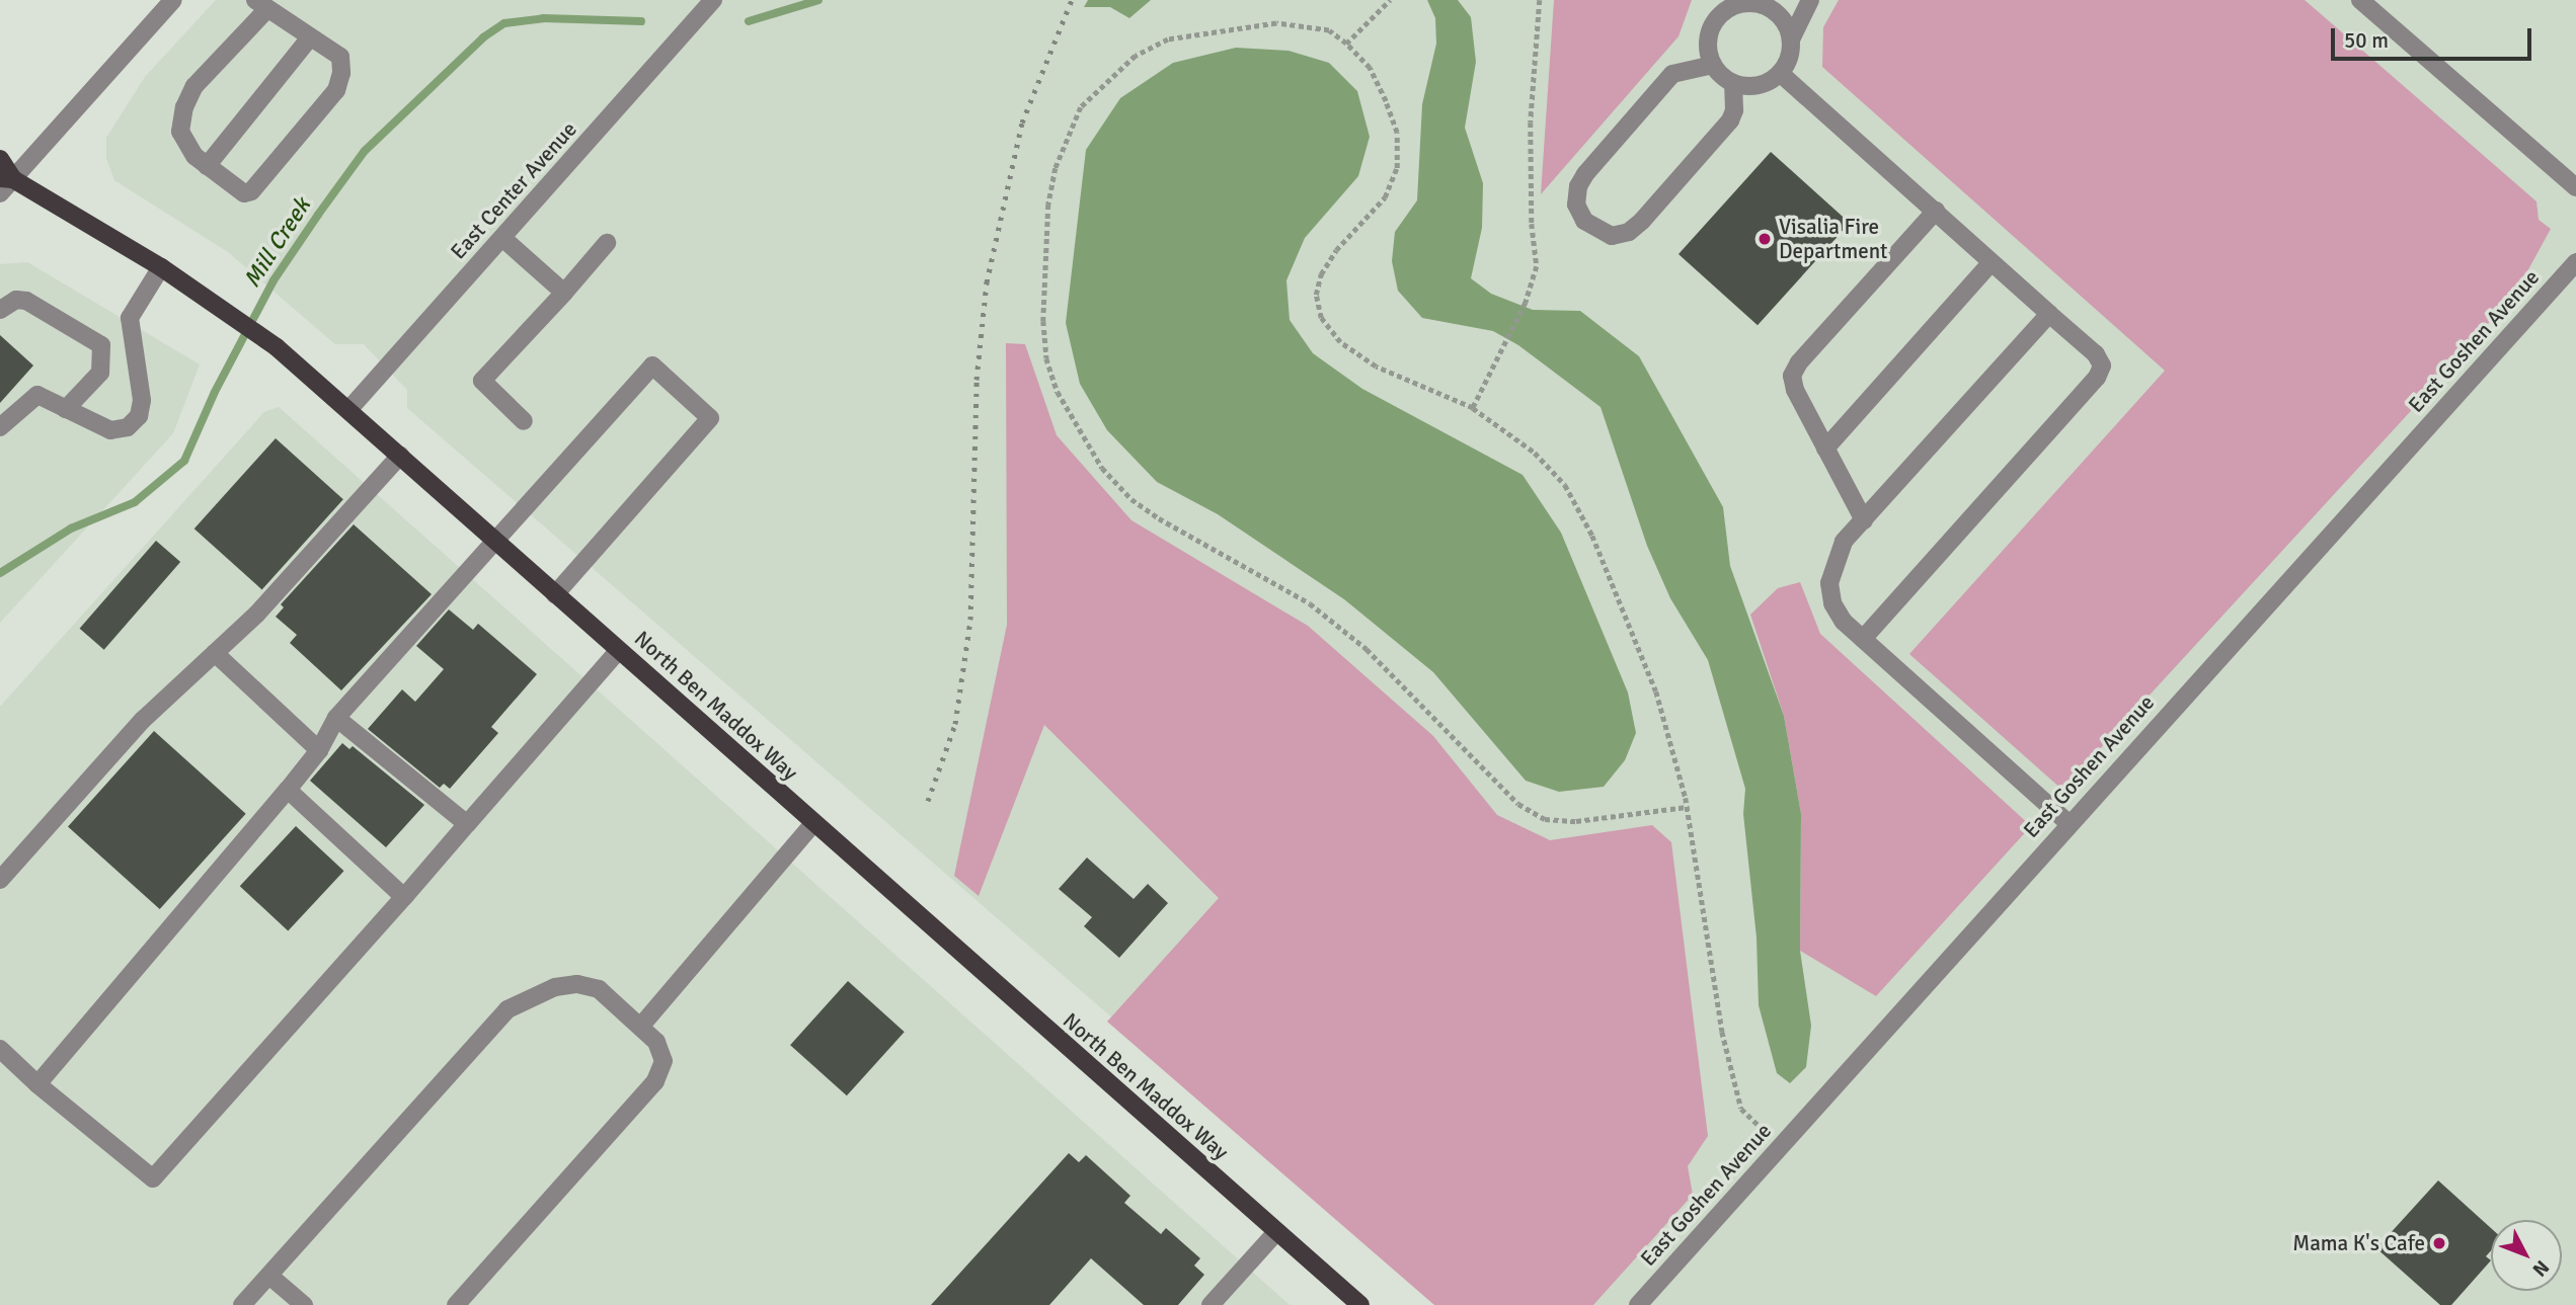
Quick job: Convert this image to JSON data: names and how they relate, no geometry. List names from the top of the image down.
{
  "streets": {
    "main road": ["North Ben Maddox Way"],
    "street": ["East Center Avenue", "East Goshen Avenue"]
  },
  "crossings": [
    ["East Center Avenue", "North Ben Maddox Way"]
  ],
  "water": ["Mill Creek"],
  "places": ["Visalia Fire Department", "Mama K's Cafe"],
  "scale_bar": "50 m",
  "north": "bottom right"
}
